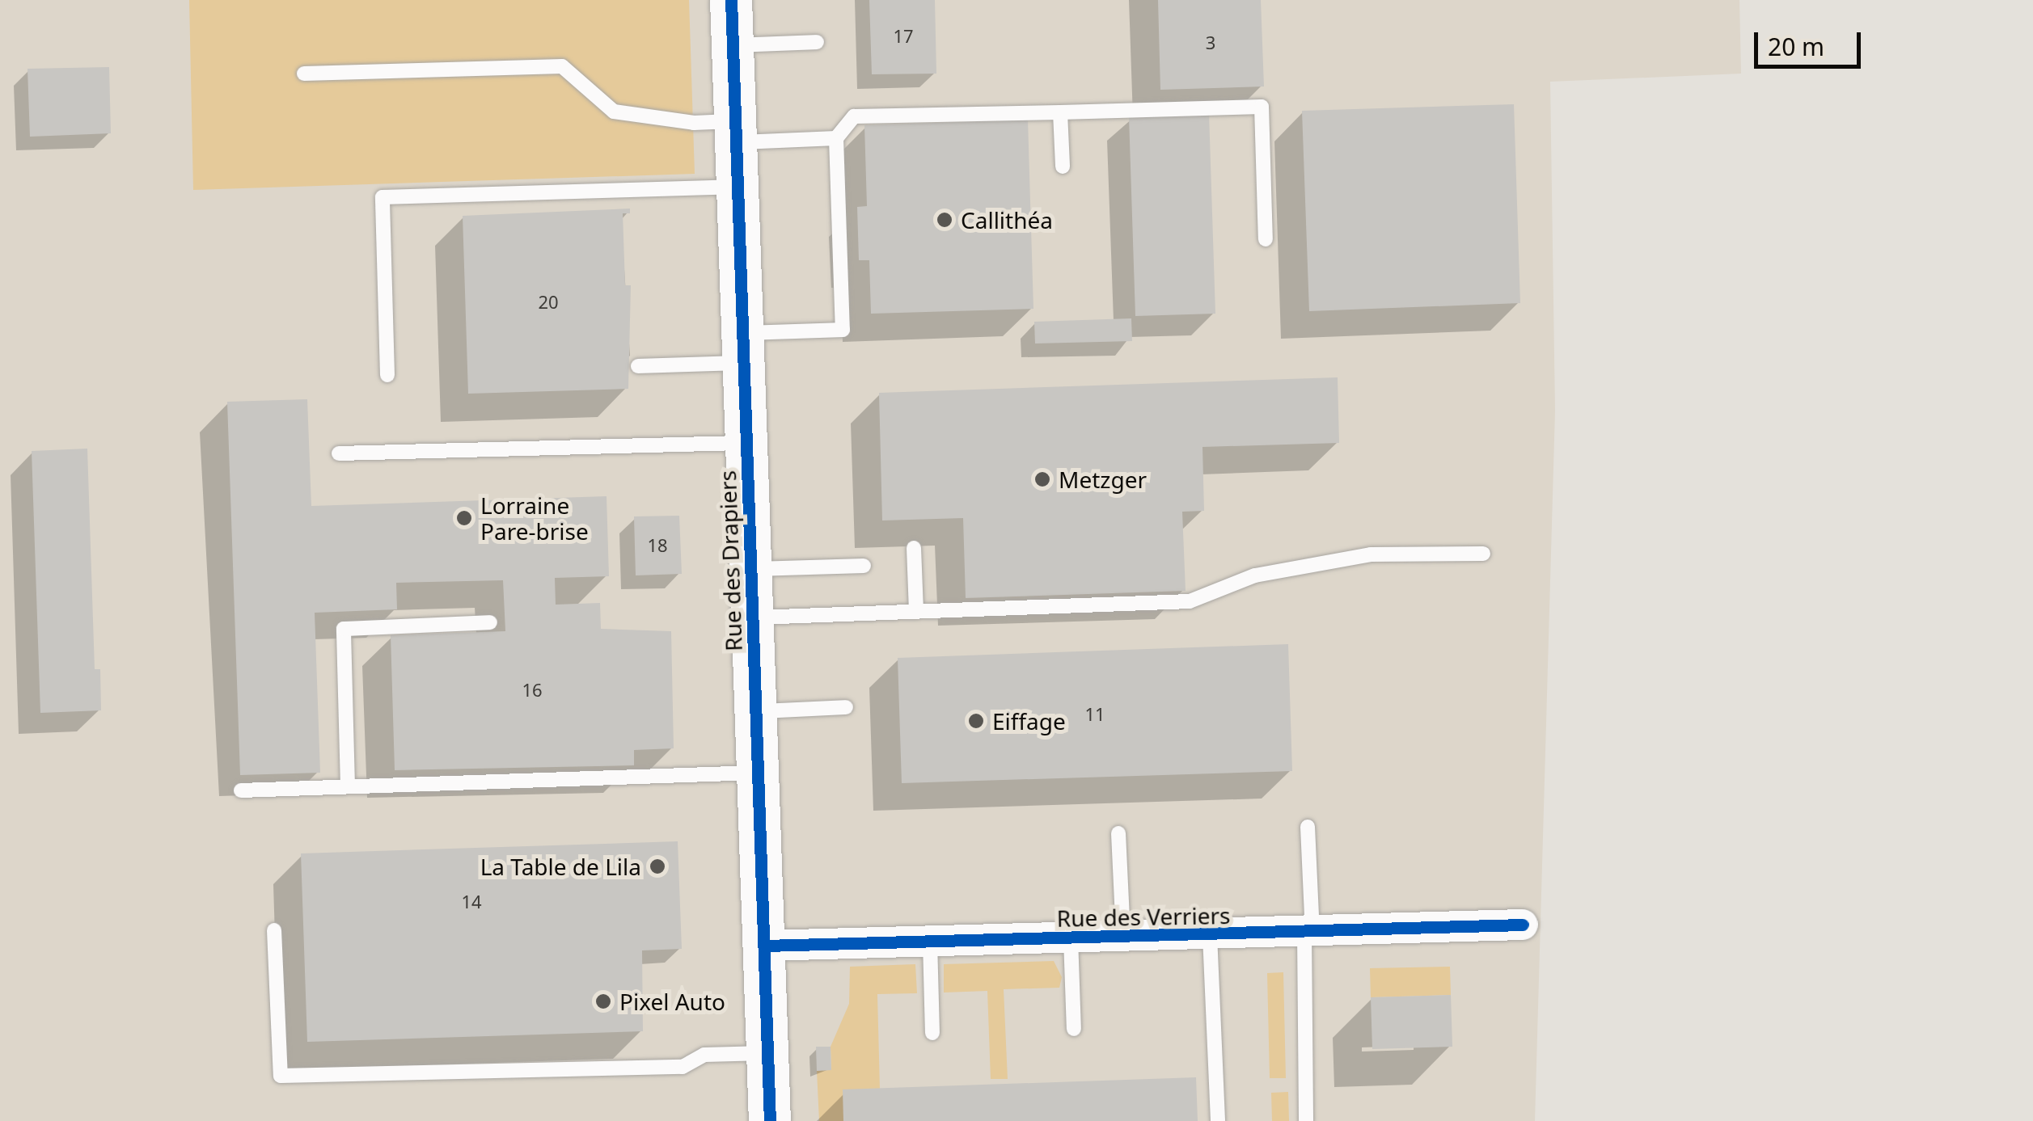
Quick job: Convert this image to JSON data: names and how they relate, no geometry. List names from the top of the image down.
{
  "streets": {
    "street": ["Rue des Drapiers", "Rue des Verriers"]
  },
  "crossings": [
    ["Rue des Drapiers", "Rue des Verriers"]
  ],
  "places": [
    "Callithéa",
    "Metzger",
    "Lorraine Pare-brise",
    "Eiffage",
    "La Table de Lila",
    "Pixel Auto"
  ],
  "house_numbers": [
    "17",
    "3",
    "20",
    "18",
    "16",
    "11",
    "14"
  ],
  "scale_bar": "20 m"
}
